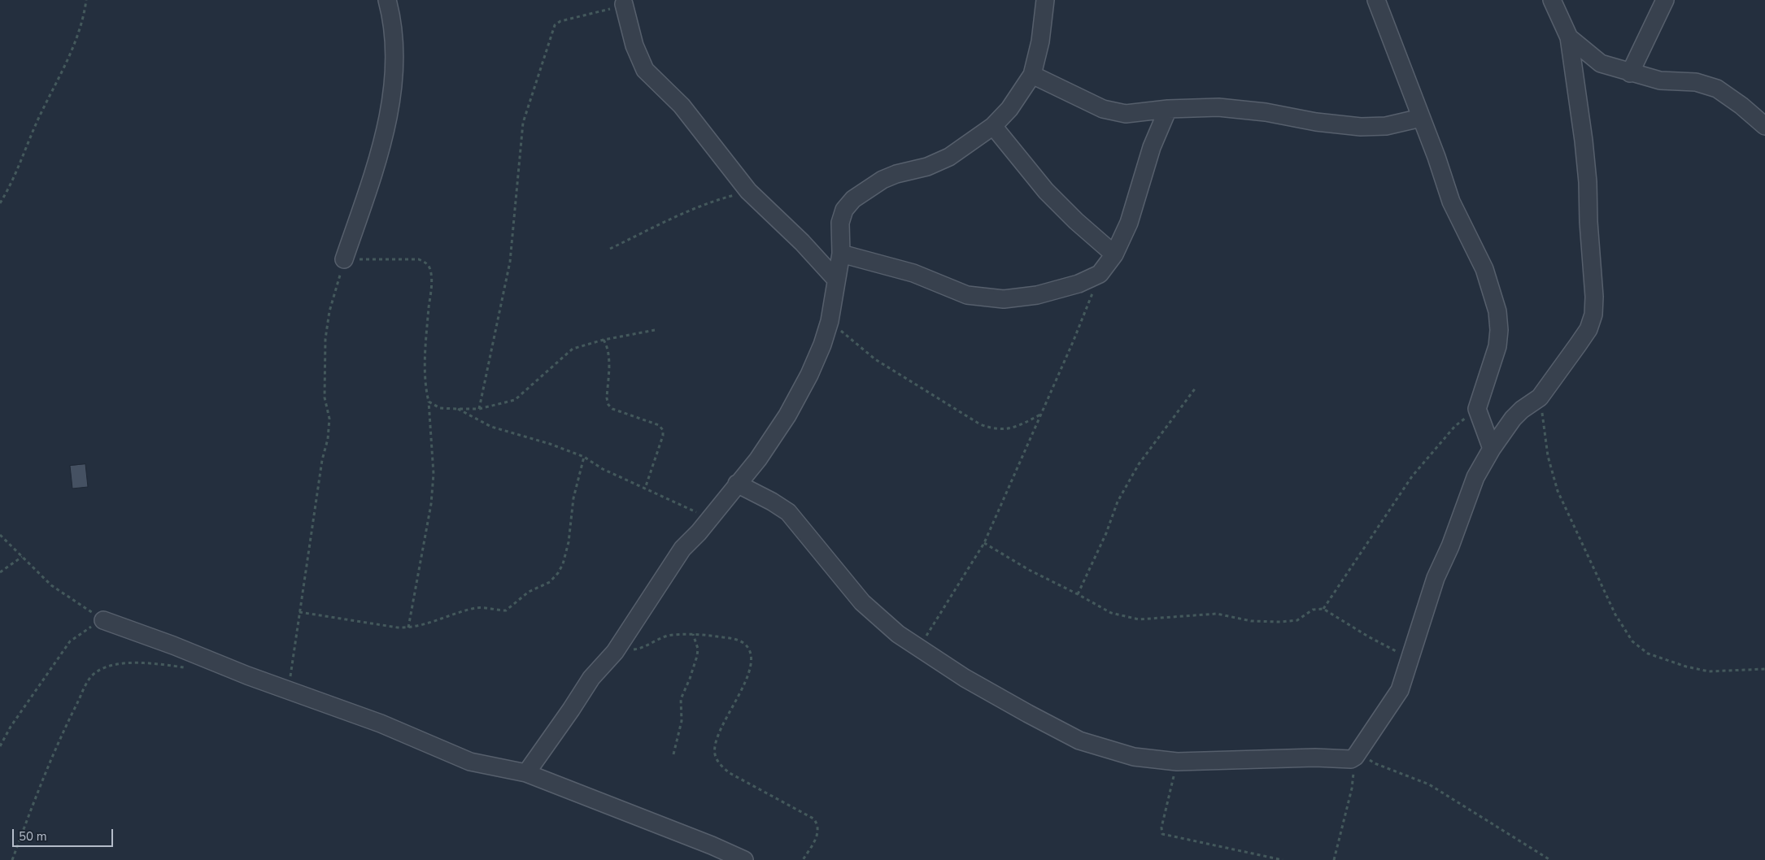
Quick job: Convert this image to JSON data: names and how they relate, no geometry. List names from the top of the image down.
{
  "scale_bar": "50 m"
}
